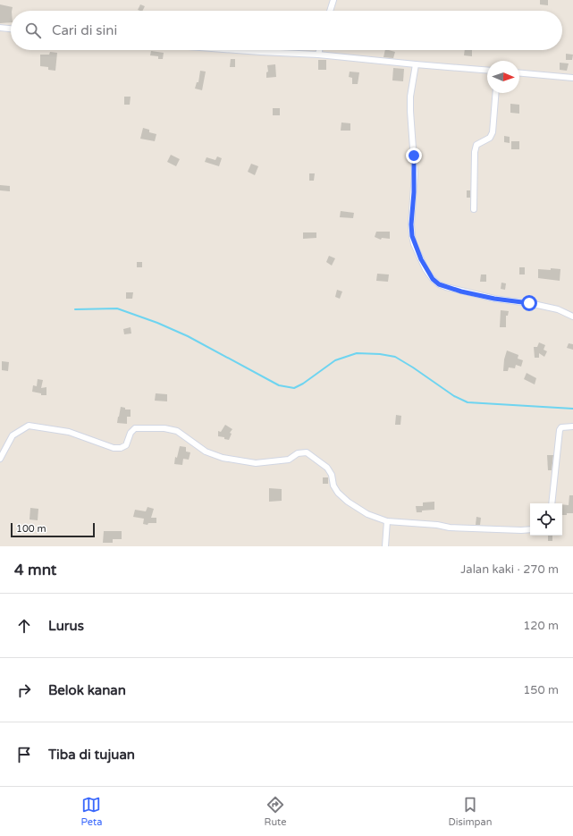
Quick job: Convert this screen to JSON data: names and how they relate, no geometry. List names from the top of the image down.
{
  "scale_bar": "100 m",
  "north": "right",
  "page": {
    "search": "Cari di sini",
    "scale": "100 m",
    "heading": ["4 mnt", "Jalan kaki · 270 m"],
    "list": [
      ["Lurus", "120 m"],
      ["Belok kanan", "150 m"],
      "Tiba di tujuan"
    ],
    "nav": ["Peta", "Rute", "Disimpan"]
  }
}
